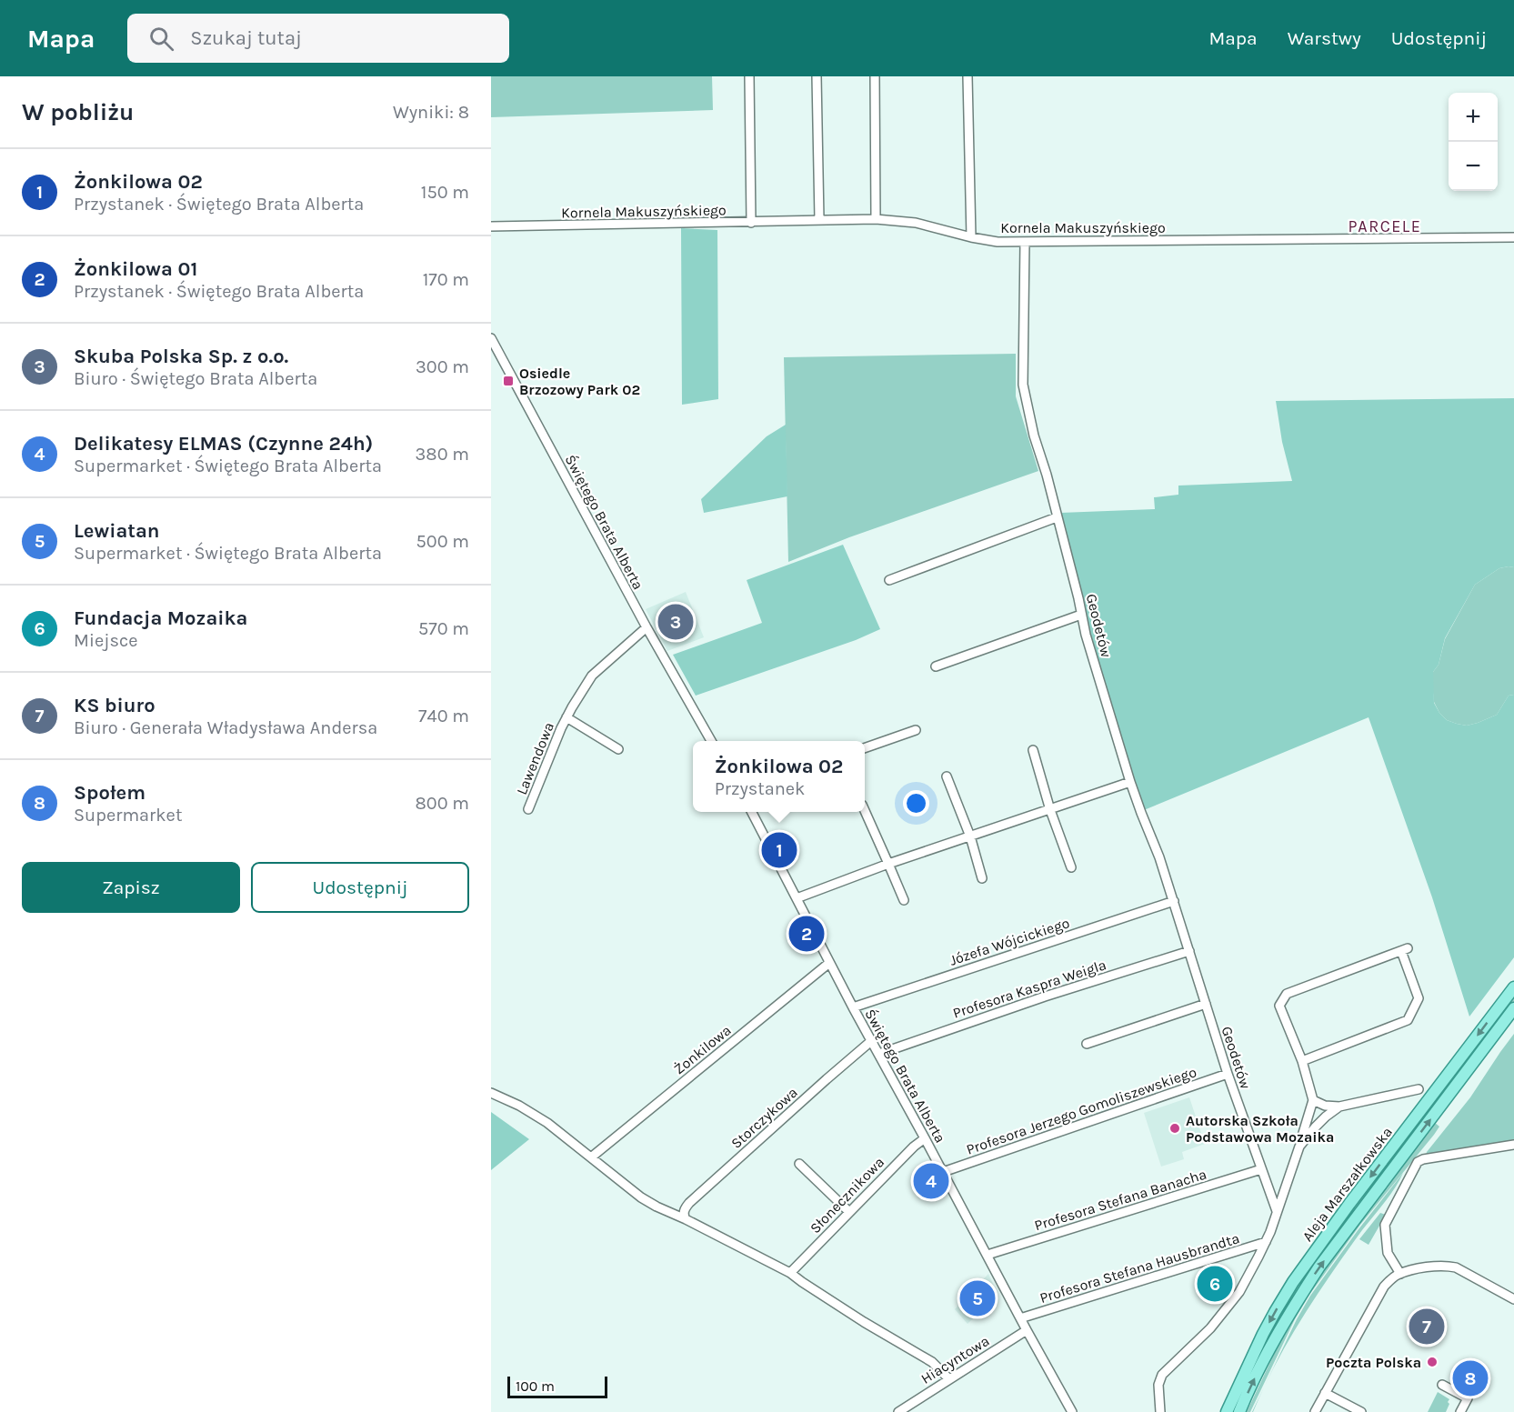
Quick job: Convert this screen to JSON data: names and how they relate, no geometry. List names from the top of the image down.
{
  "streets": {
    "main road": ["Aleja Marszałkowska"],
    "street": [
      "Kornela Makuszyńskiego",
      "Świętego Brata Alberta",
      "Geodetów",
      "Lawendowa",
      "Józefa Wójcickiego",
      "Profesora Kaspra Weigla",
      "Żonkilowa",
      "Profesora Jerzego Gomoliszewskiego",
      "Storczykowa",
      "Słonecznikowa",
      "Profesora Stefana Banacha",
      "Profesora Stefana Hausbrandta",
      "Hiacyntowa"
    ]
  },
  "crossings": [
    ["Kornela Makuszyńskiego", "Geodetów"],
    ["Świętego Brata Alberta", "Lawendowa"],
    ["Świętego Brata Alberta", "Józefa Wójcickiego"],
    ["Świętego Brata Alberta", "Profesora Kaspra Weigla"],
    ["Świętego Brata Alberta", "Żonkilowa"],
    ["Świętego Brata Alberta", "Profesora Jerzego Gomoliszewskiego"],
    ["Świętego Brata Alberta", "Storczykowa"],
    ["Świętego Brata Alberta", "Słonecznikowa"],
    ["Świętego Brata Alberta", "Profesora Stefana Banacha"],
    ["Świętego Brata Alberta", "Profesora Stefana Hausbrandta"],
    ["Świętego Brata Alberta", "Hiacyntowa"],
    ["Geodetów", "Józefa Wójcickiego"],
    ["Geodetów", "Profesora Kaspra Weigla"],
    ["Geodetów", "Profesora Jerzego Gomoliszewskiego"],
    ["Geodetów", "Profesora Stefana Banacha"]
  ],
  "districts": ["PARCELE"],
  "places": {
    "transit": ["Osiedle Brzozowy Park 02"],
    "other": ["Autorska Szkoła Podstawowa Mozaika", "Poczta Polska"]
  },
  "scale_bar": "100 m",
  "page": {
    "header": "Mapa",
    "search": "Szukaj tutaj",
    "nav": ["Mapa", "Warstwy", "Udostępnij"],
    "heading": ["W pobliżu", "Wyniki: 8"],
    "map_buttons": ["+", "−"],
    "list": [
      {
        "mark": "1",
        "name": "Żonkilowa 02",
        "note": "Przystanek · Świętego Brata Alberta",
        "value": "150 m"
      },
      {
        "mark": "2",
        "name": "Żonkilowa 01",
        "note": "Przystanek · Świętego Brata Alberta",
        "value": "170 m"
      },
      {
        "mark": "3",
        "name": "Skuba Polska Sp. z o.o.",
        "note": "Biuro · Świętego Brata Alberta",
        "value": "300 m"
      },
      {
        "mark": "4",
        "name": "Delikatesy ELMAS (Czynne 24h)",
        "note": "Supermarket · Świętego Brata Alberta",
        "value": "380 m"
      },
      {
        "mark": "5",
        "name": "Lewiatan",
        "note": "Supermarket · Świętego Brata Alberta",
        "value": "500 m"
      },
      {
        "mark": "6",
        "name": "Fundacja Mozaika",
        "note": "Miejsce",
        "value": "570 m"
      },
      {
        "mark": "7",
        "name": "KS biuro",
        "note": "Biuro · Generała Władysława Andersa",
        "value": "740 m"
      },
      {
        "mark": "8",
        "name": "Społem",
        "note": "Supermarket",
        "value": "800 m"
      }
    ],
    "pins": [
      "3",
      "1",
      "2",
      "4",
      "6",
      "5",
      "7",
      "8"
    ],
    "popup": ["Żonkilowa 02", "Przystanek"],
    "buttons": ["Zapisz", "Udostępnij"],
    "scale": "100 m"
  }
}
